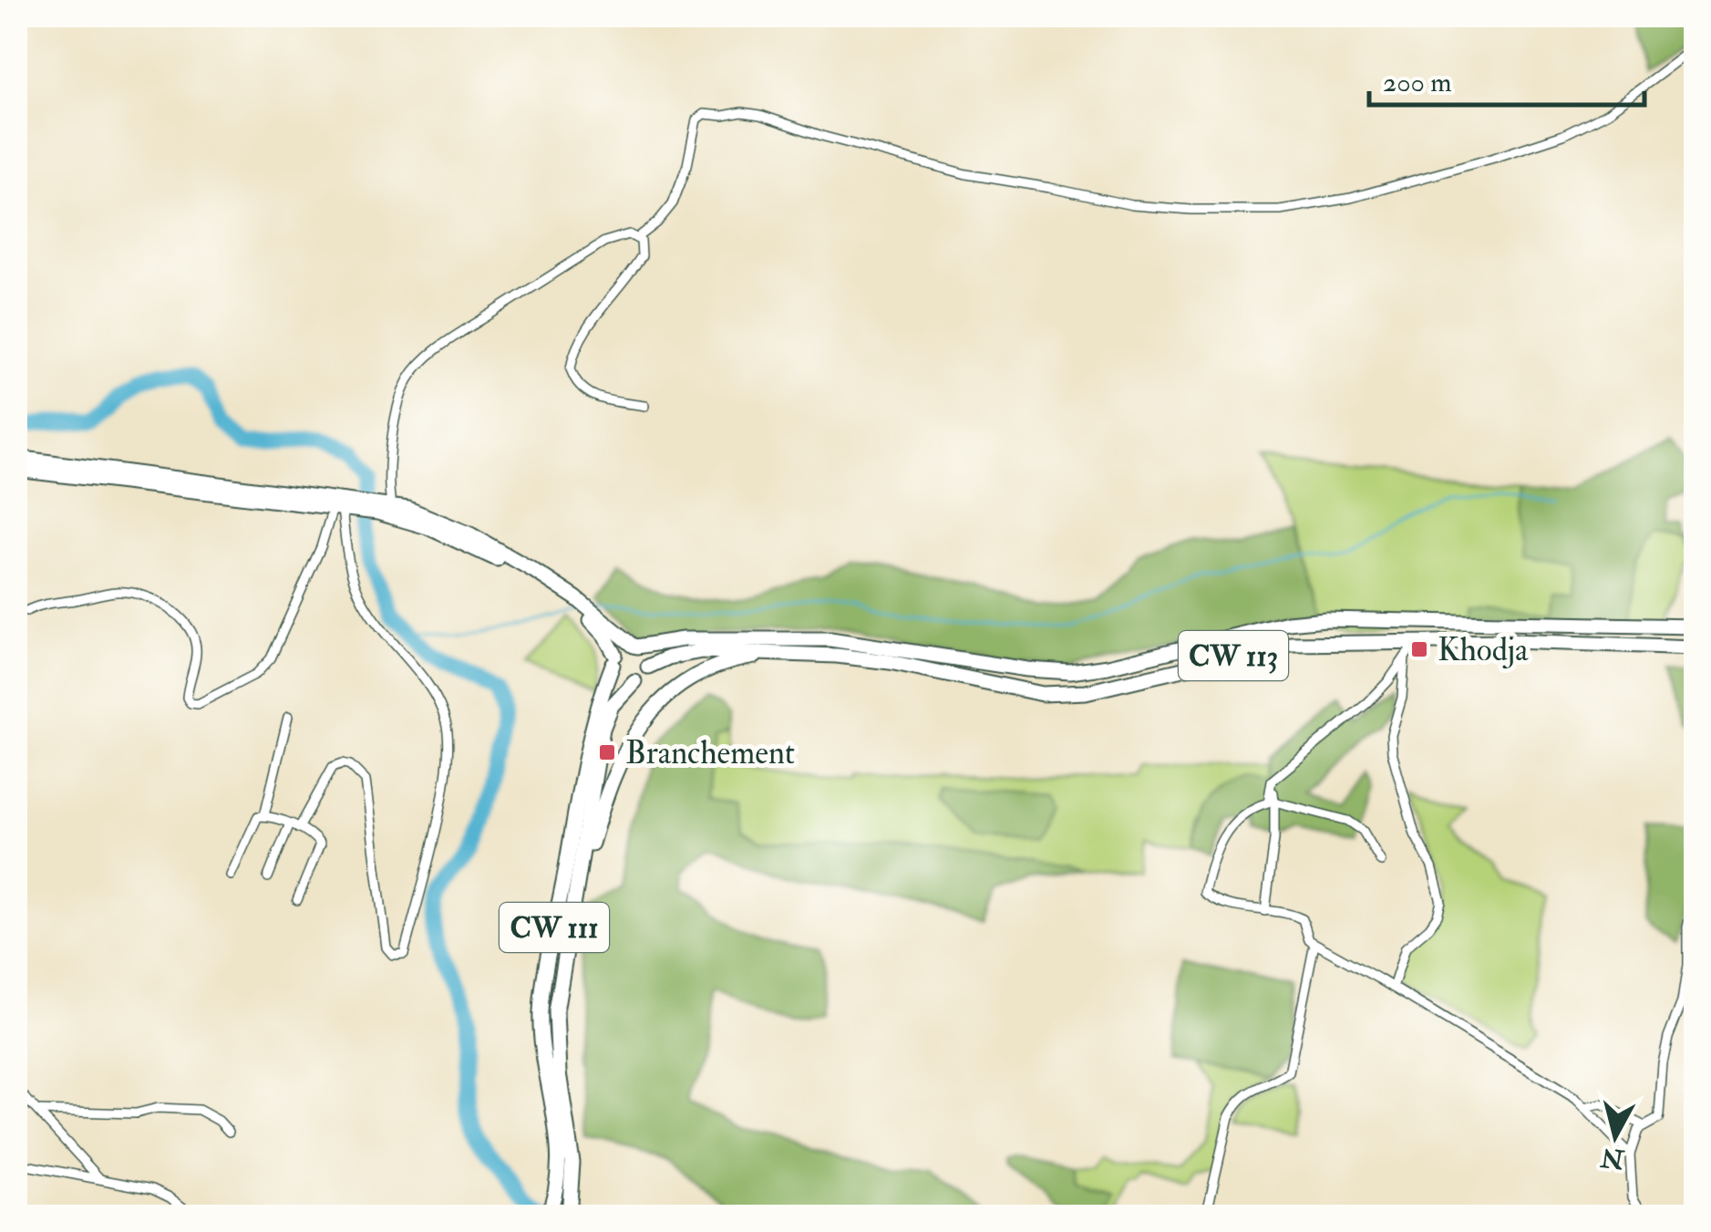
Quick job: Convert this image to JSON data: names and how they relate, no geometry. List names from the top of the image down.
{
  "streets": {
    "highway": ["CW 113", "CW 111"]
  },
  "places": {
    "transit": ["Khodja", "Branchement"]
  },
  "scale_bar": "200 m",
  "north": "bottom"
}
